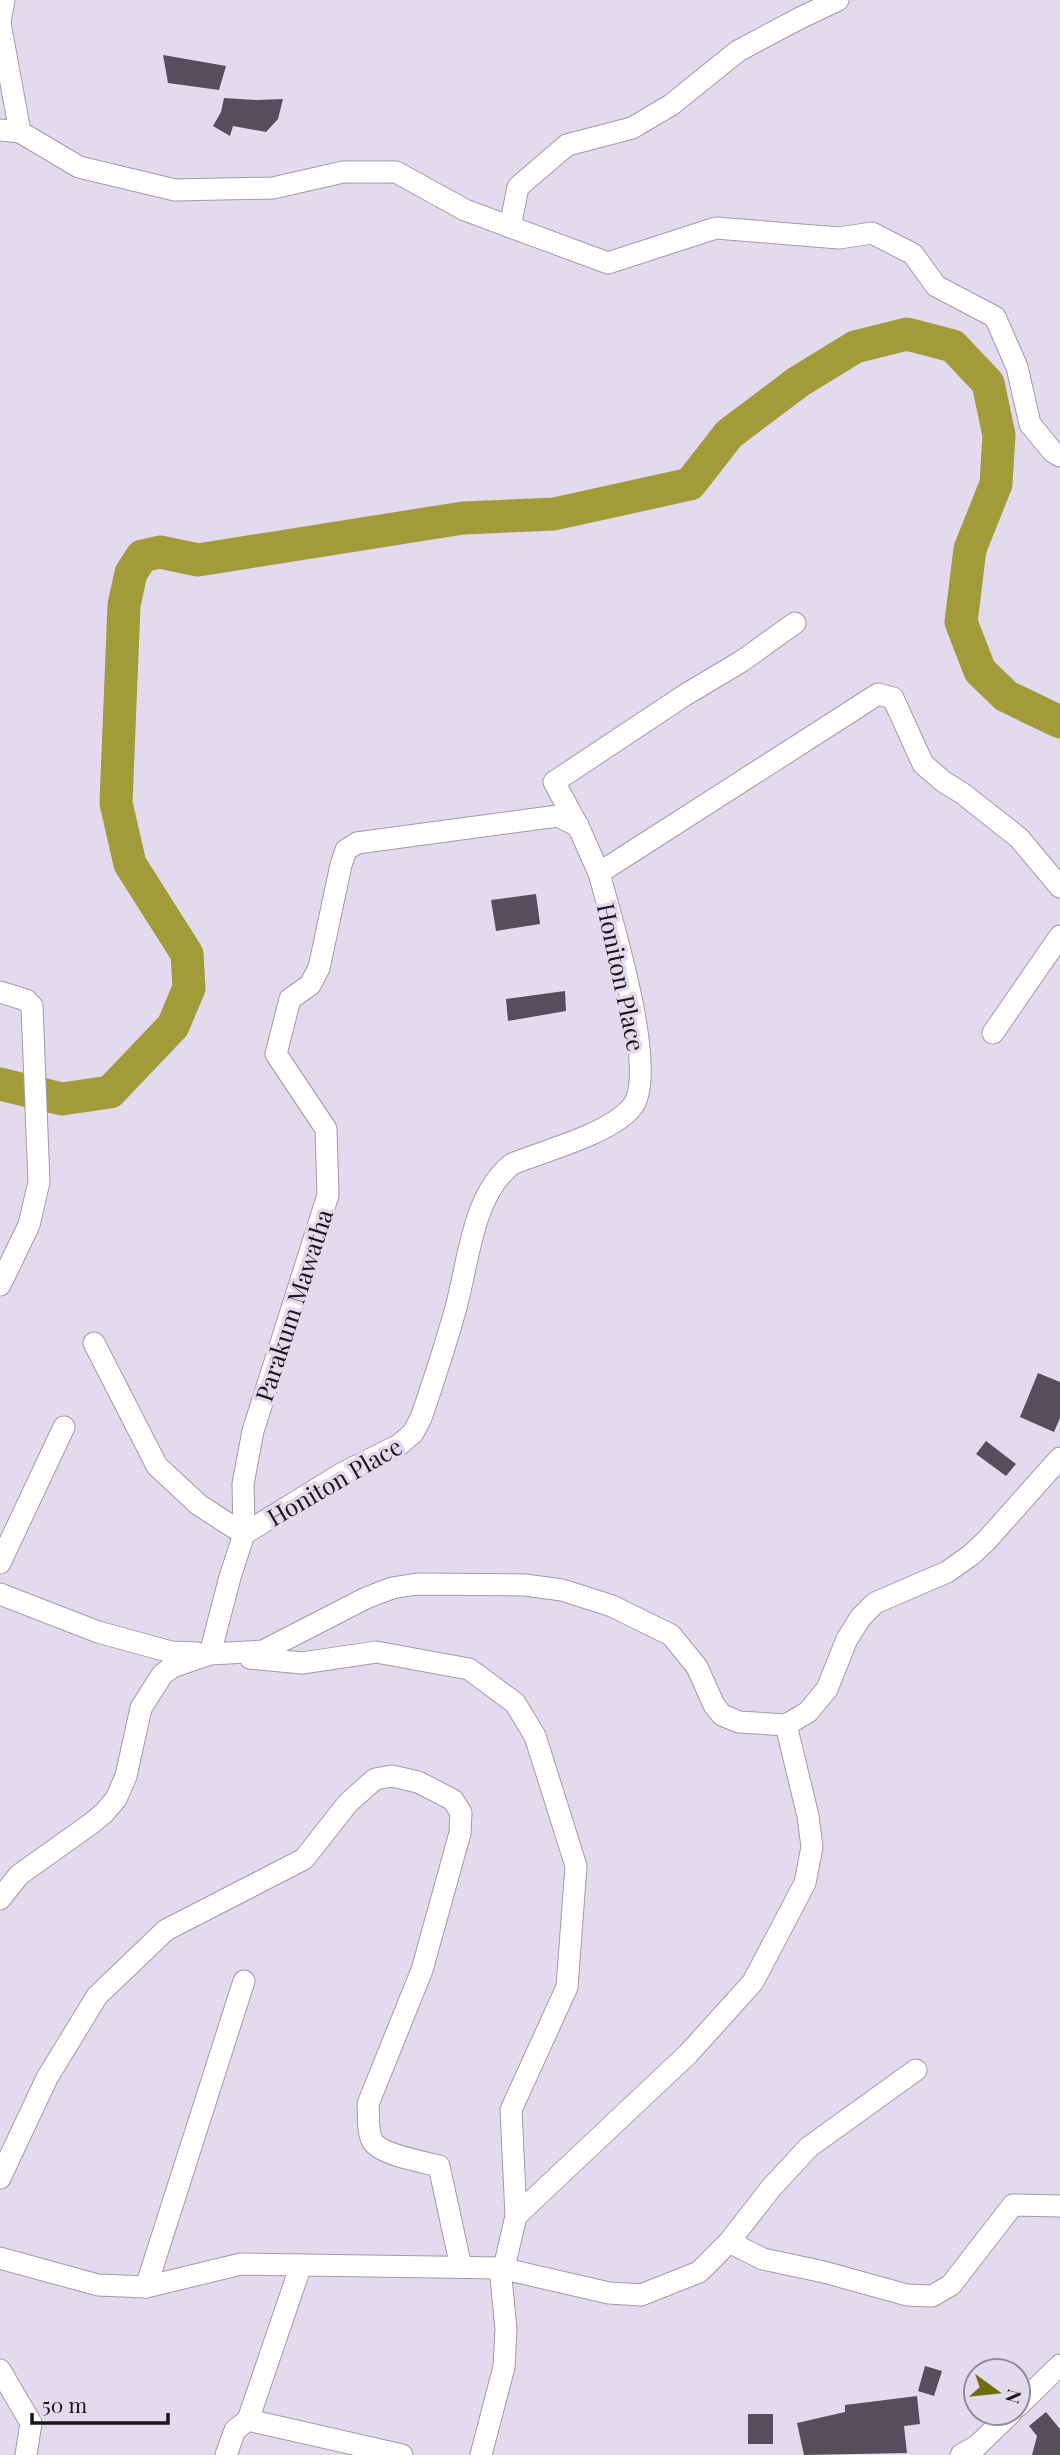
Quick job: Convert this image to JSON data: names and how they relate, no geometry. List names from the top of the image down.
{
  "streets": {
    "street": ["Honiton Place", "Parakum Mawatha"]
  },
  "crossings": [
    ["Honiton Place", "Parakum Mawatha"]
  ],
  "scale_bar": "50 m",
  "north": "right"
}
